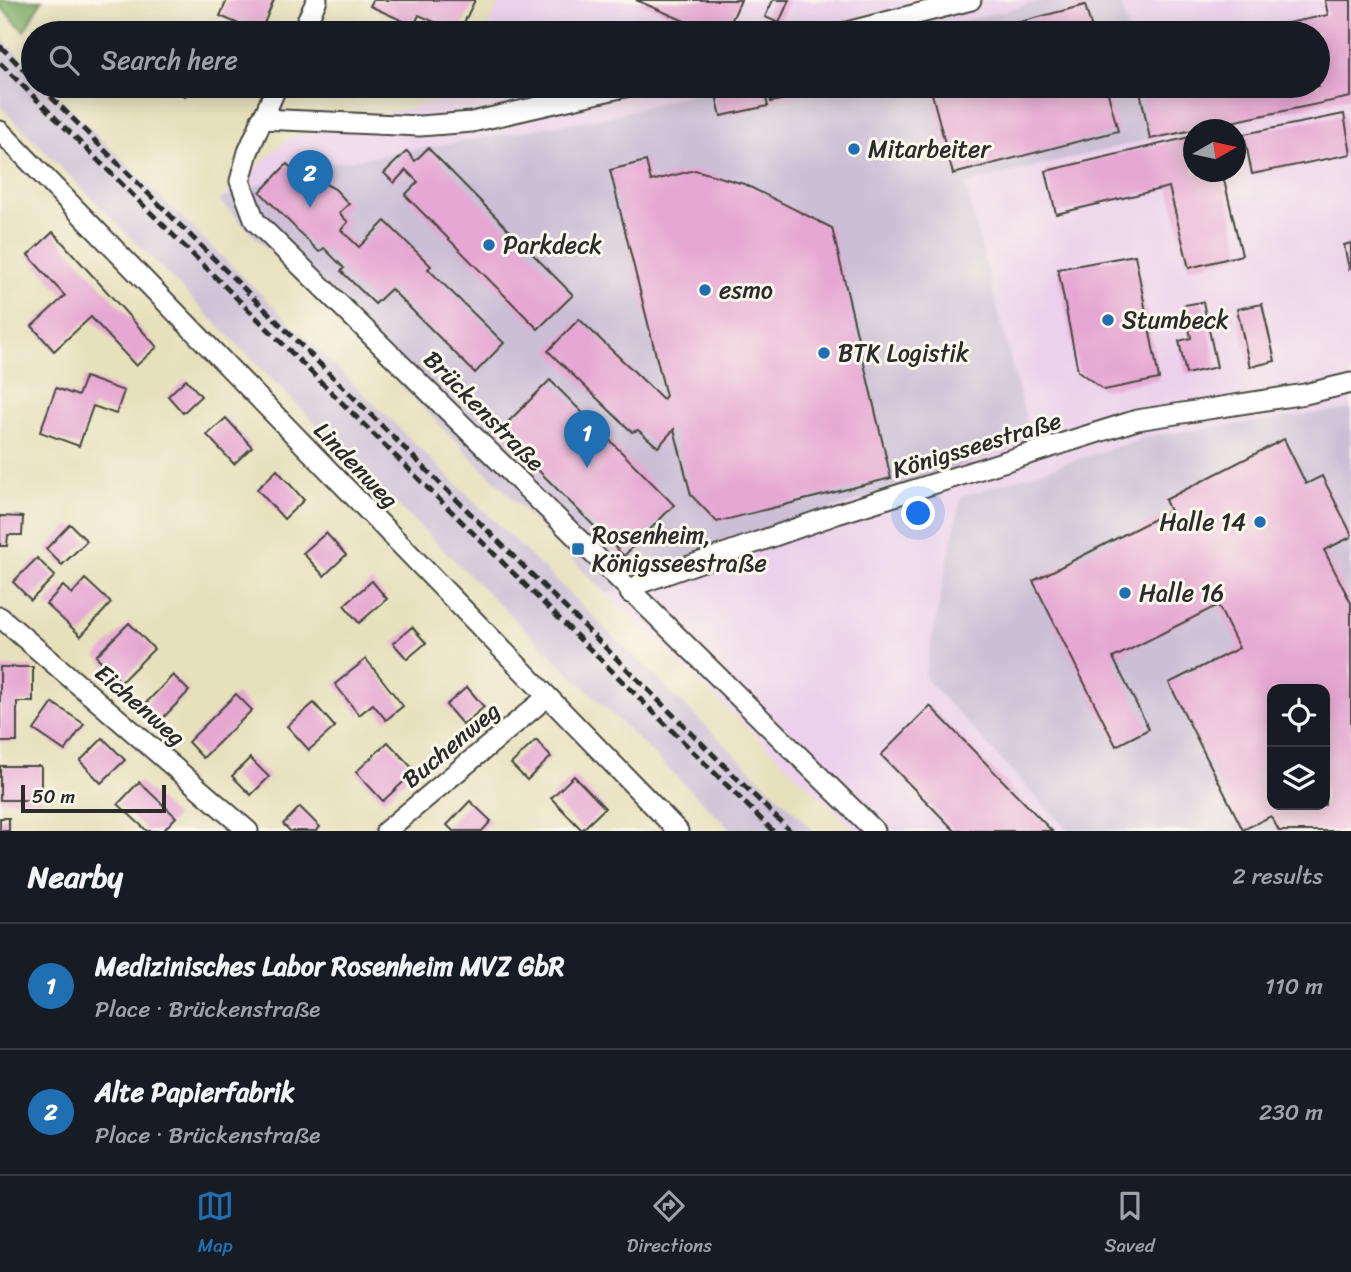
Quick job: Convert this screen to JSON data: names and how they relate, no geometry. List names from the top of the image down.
{
  "streets": {
    "street": [
      "Brückenstraße",
      "Königsseestraße",
      "Lindenweg",
      "Eichenweg",
      "Buchenweg"
    ]
  },
  "crossings": [
    ["Brückenstraße", "Königsseestraße"],
    ["Lindenweg", "Buchenweg"]
  ],
  "places": {
    "other": [
      "Mitarbeiter",
      "Parkdeck",
      "esmo",
      "Stumbeck",
      "BTK Logistik",
      "Halle 14",
      "Halle 16"
    ],
    "transit": ["Rosenheim, Königsseestraße"]
  },
  "scale_bar": "50 m",
  "north": "right",
  "page": {
    "search": "Search here",
    "pins": ["2", "1"],
    "scale": "50 m",
    "heading": ["Nearby", "2 results"],
    "list": [
      {
        "mark": "1",
        "name": "Medizinisches Labor Rosenheim MVZ GbR",
        "note": "Place · Brückenstraße",
        "value": "110 m"
      },
      {
        "mark": "2",
        "name": "Alte Papierfabrik",
        "note": "Place · Brückenstraße",
        "value": "230 m"
      }
    ],
    "nav": ["Map", "Directions", "Saved"]
  }
}
